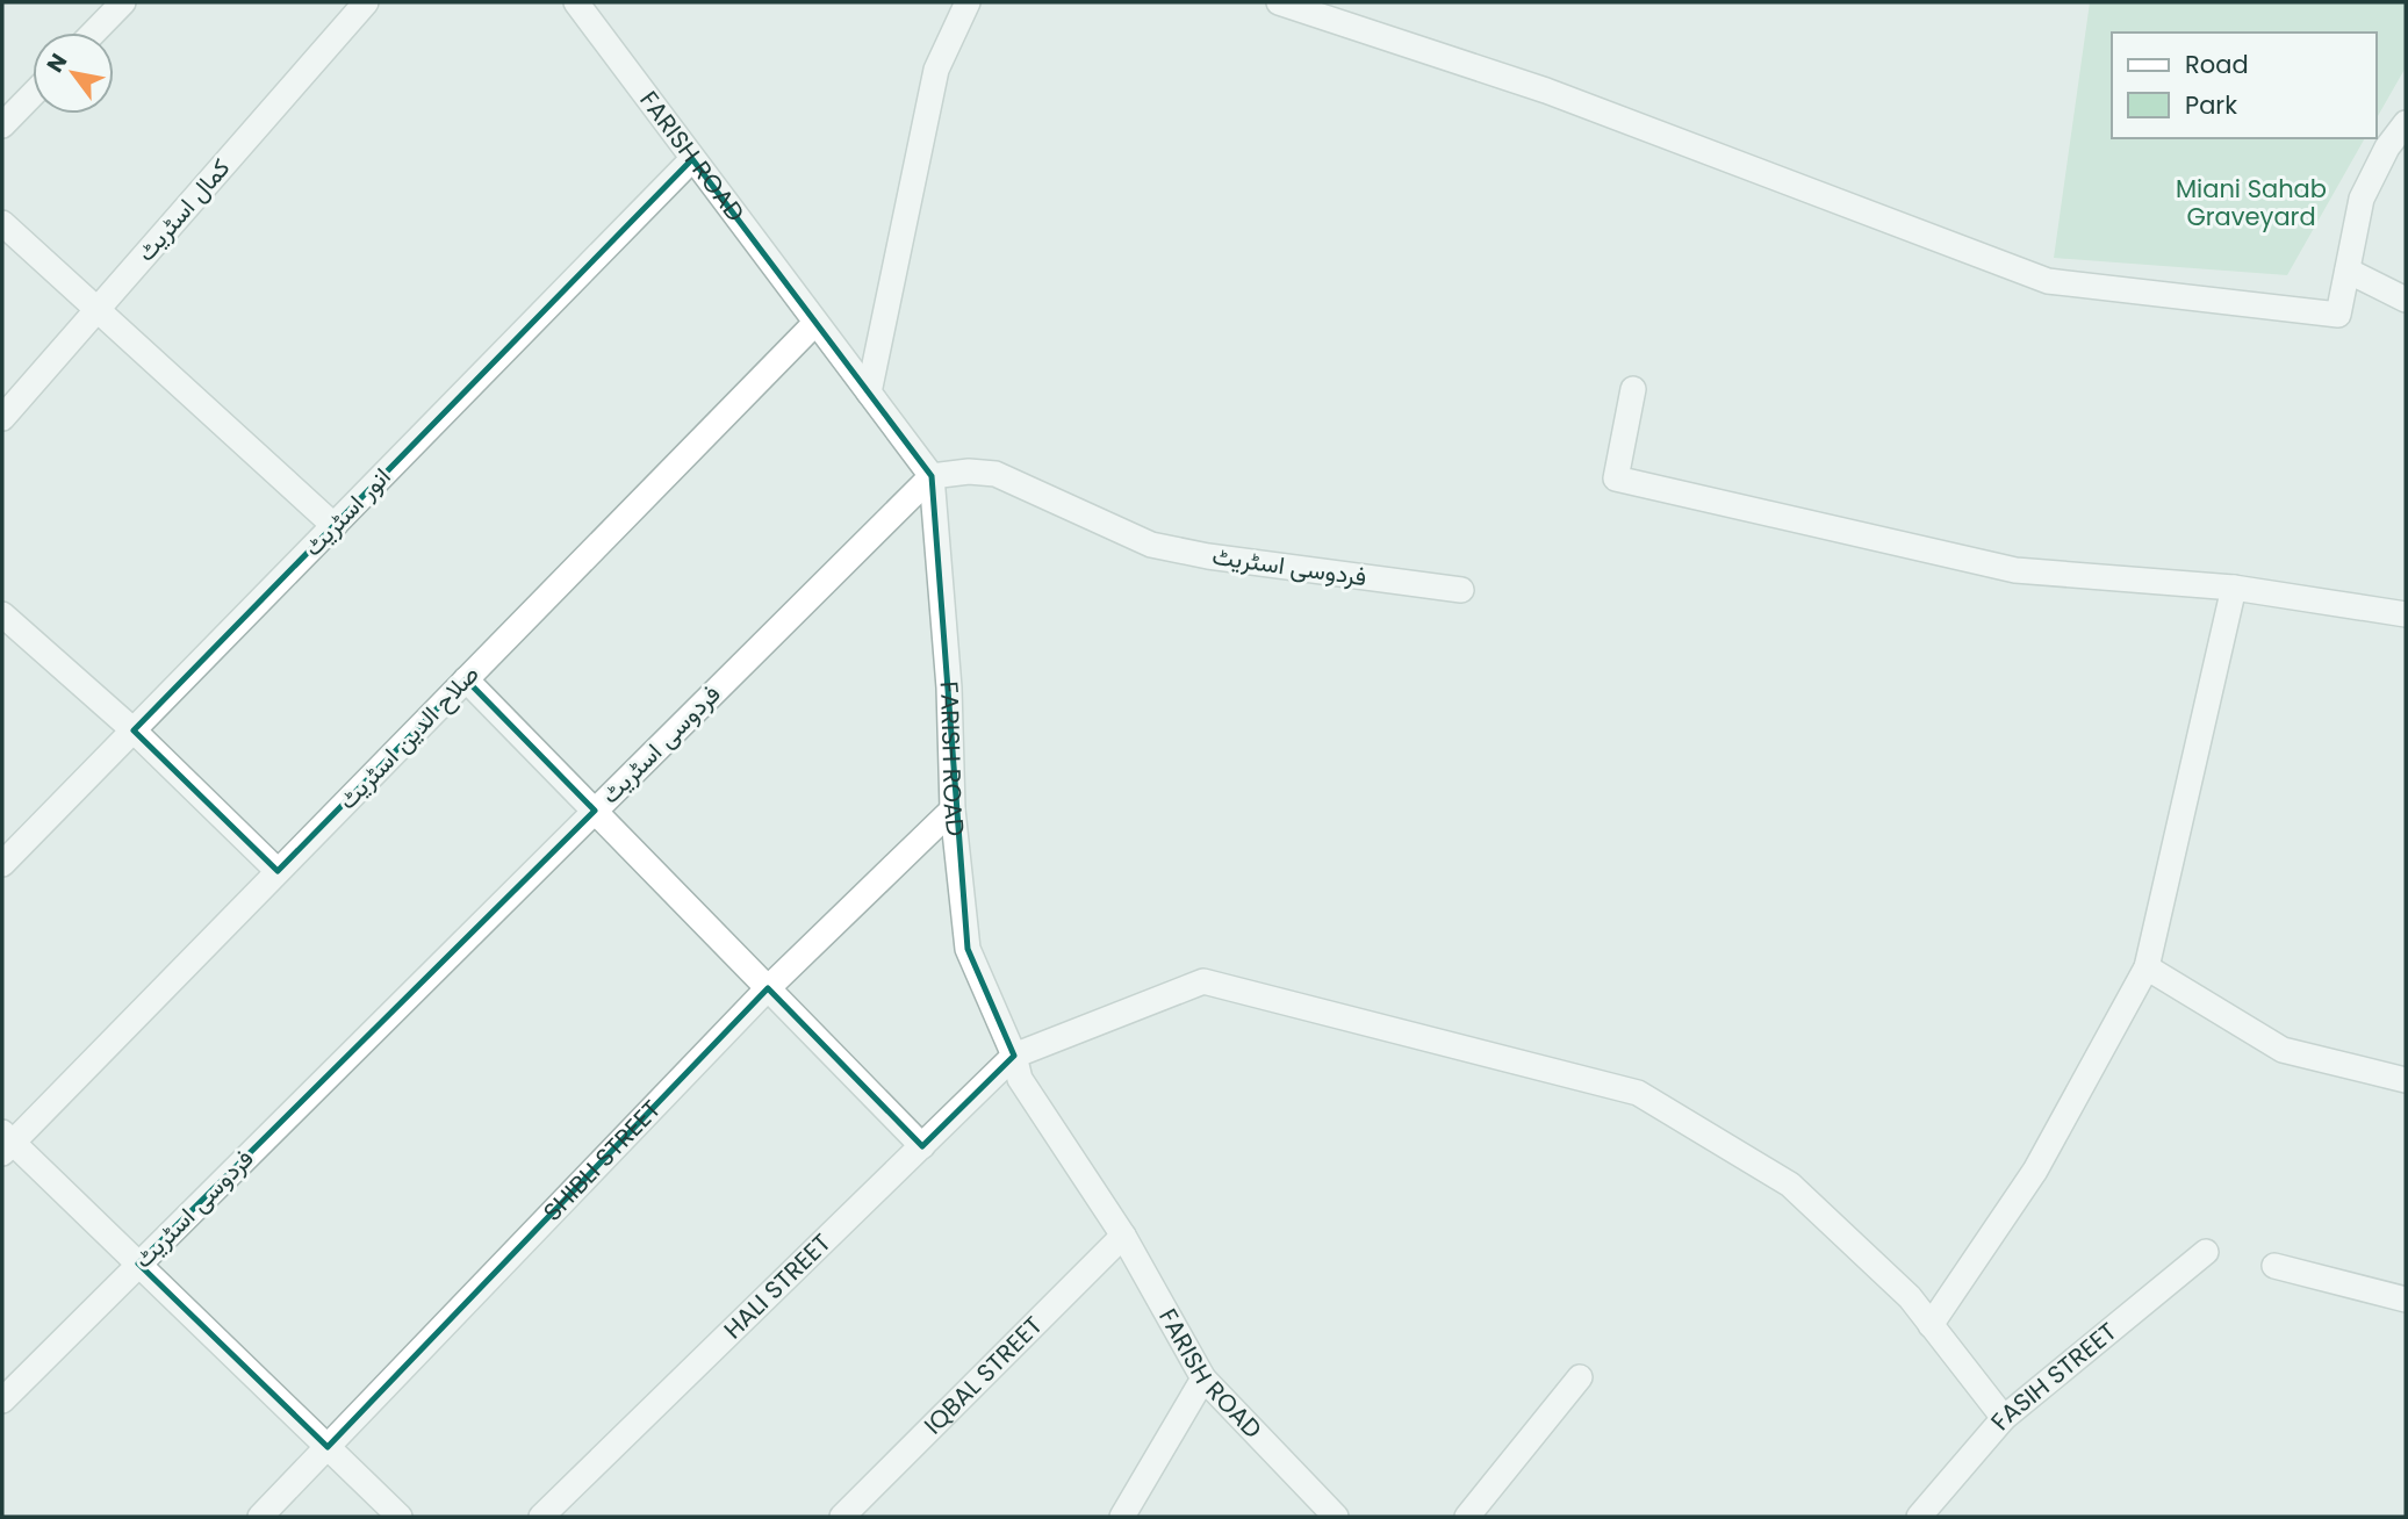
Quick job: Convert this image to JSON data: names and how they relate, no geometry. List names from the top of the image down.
{
  "streets": {
    "street": [
      "FARISH ROAD",
      "کمال اسٹریٹ",
      "انور اسٹریٹ",
      "فردوسی اسٹریٹ",
      "صلاح الدین اسٹریٹ",
      "SHIBLI STREET",
      "HALI STREET",
      "IQBAL STREET",
      "FASIH STREET"
    ]
  },
  "crossings": [
    ["FARISH ROAD", "انور اسٹریٹ"],
    ["FARISH ROAD", "فردوسی اسٹریٹ"],
    ["FARISH ROAD", "صلاح الدین اسٹریٹ"],
    ["FARISH ROAD", "SHIBLI STREET"],
    ["FARISH ROAD", "HALI STREET"],
    ["FARISH ROAD", "IQBAL STREET"]
  ],
  "parks": ["Miani Sahab Graveyard"],
  "legend": ["Road", "Park"],
  "north": "top left"
}
